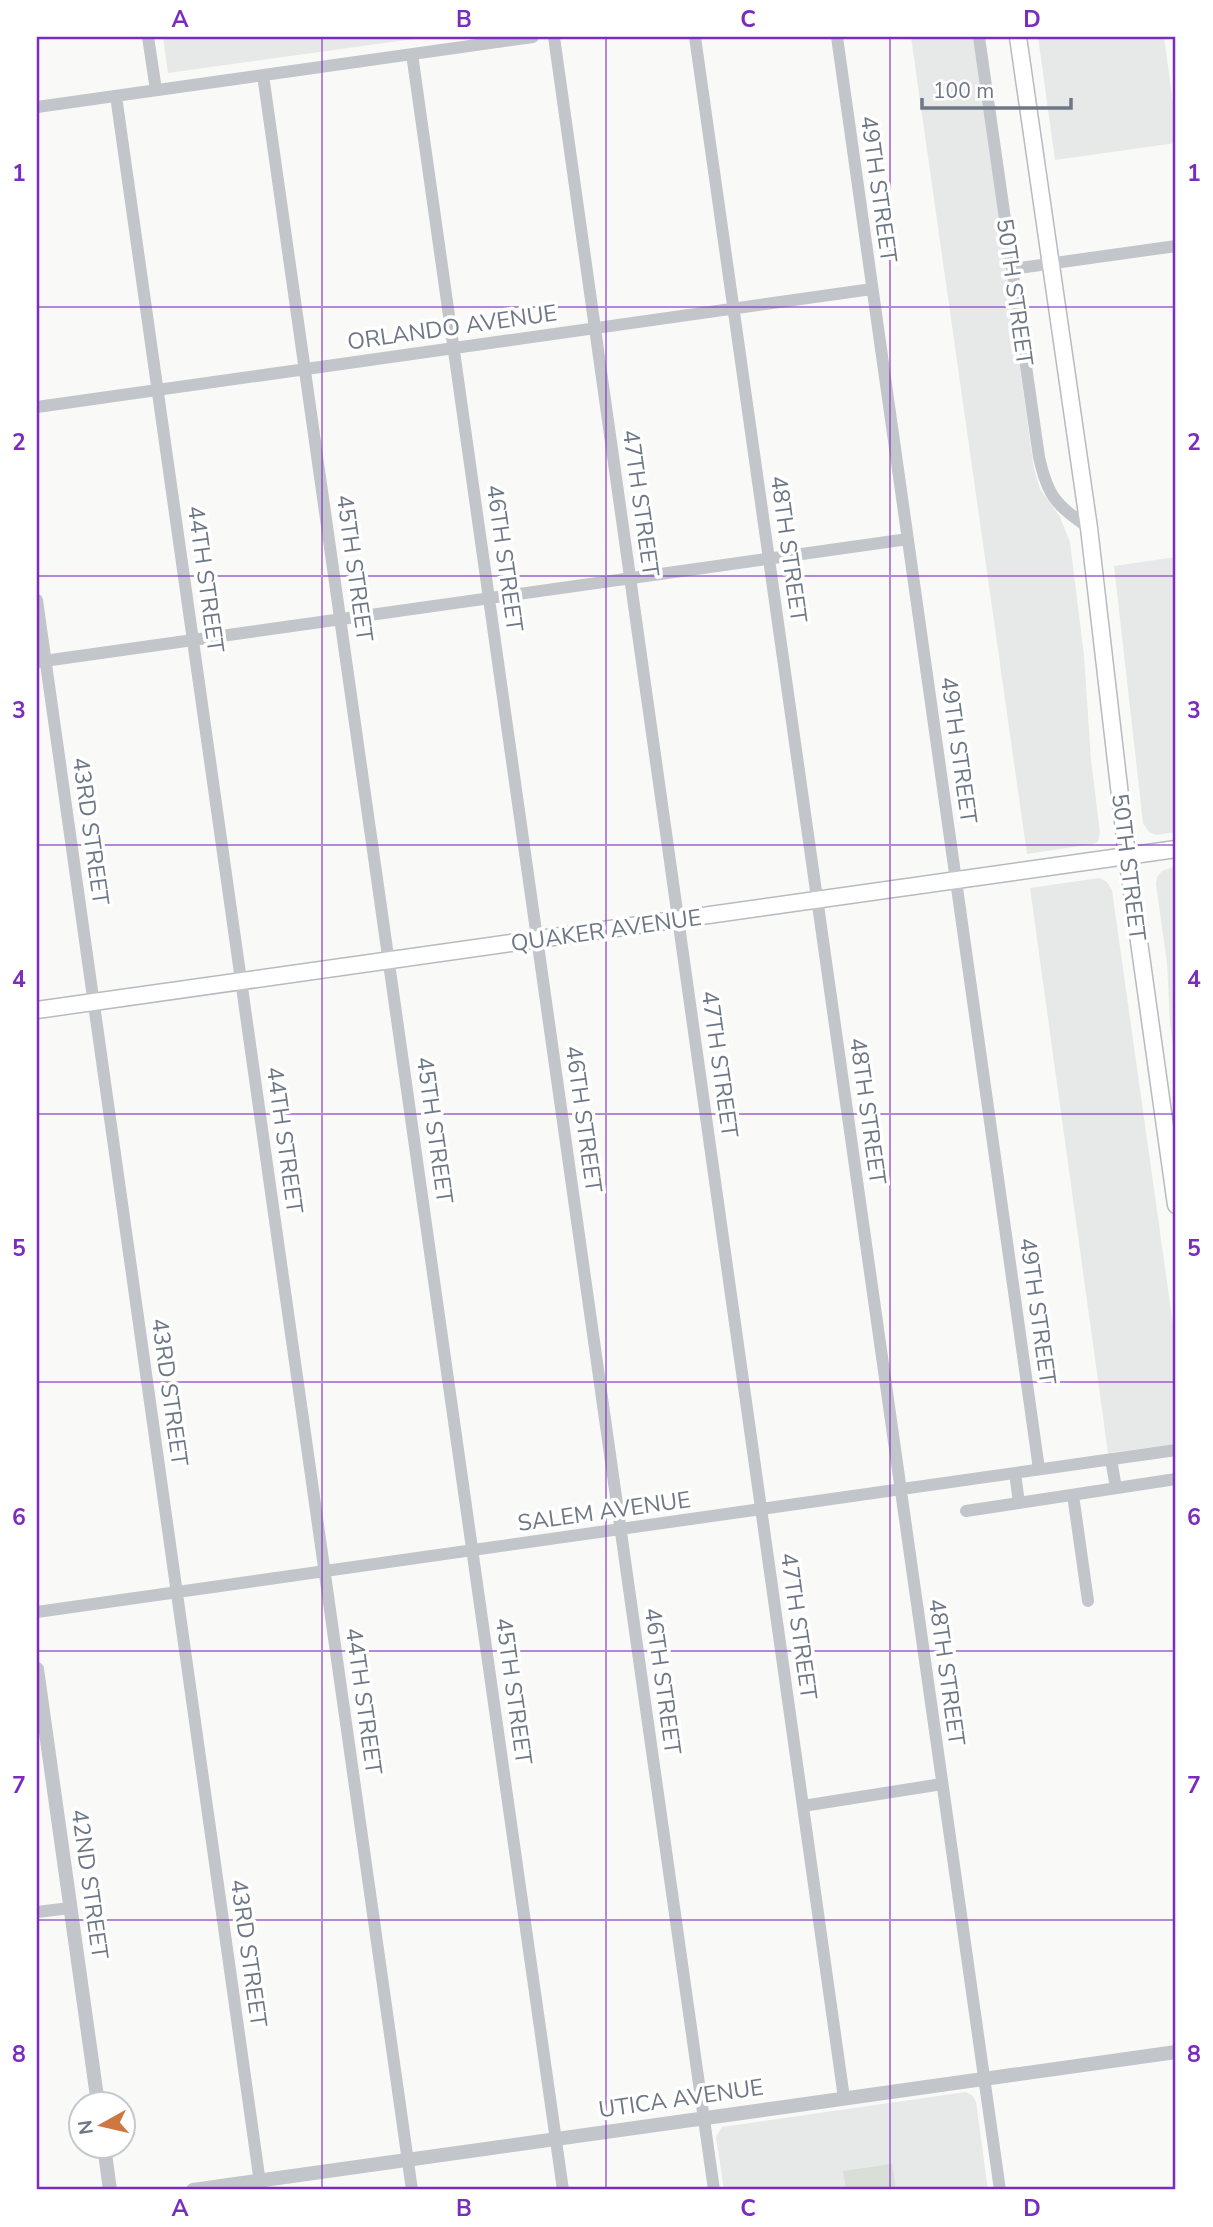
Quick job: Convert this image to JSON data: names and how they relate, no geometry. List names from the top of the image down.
{
  "streets": {
    "main road": ["50TH STREET", "QUAKER AVENUE"],
    "street": [
      "49TH STREET",
      "ORLANDO AVENUE",
      "47TH STREET",
      "48TH STREET",
      "46TH STREET",
      "45TH STREET",
      "44TH STREET",
      "43RD STREET",
      "SALEM AVENUE",
      "42ND STREET",
      "UTICA AVENUE"
    ]
  },
  "crossings": [
    ["49TH STREET", "ORLANDO AVENUE"],
    ["49TH STREET", "QUAKER AVENUE"],
    ["49TH STREET", "SALEM AVENUE"],
    ["50TH STREET", "QUAKER AVENUE"],
    ["ORLANDO AVENUE", "47TH STREET"],
    ["ORLANDO AVENUE", "48TH STREET"],
    ["ORLANDO AVENUE", "46TH STREET"],
    ["ORLANDO AVENUE", "45TH STREET"],
    ["ORLANDO AVENUE", "44TH STREET"],
    ["47TH STREET", "QUAKER AVENUE"],
    ["47TH STREET", "SALEM AVENUE"],
    ["47TH STREET", "UTICA AVENUE"],
    ["48TH STREET", "QUAKER AVENUE"],
    ["48TH STREET", "SALEM AVENUE"],
    ["48TH STREET", "UTICA AVENUE"],
    ["46TH STREET", "QUAKER AVENUE"],
    ["46TH STREET", "SALEM AVENUE"],
    ["46TH STREET", "UTICA AVENUE"],
    ["45TH STREET", "QUAKER AVENUE"],
    ["45TH STREET", "SALEM AVENUE"],
    ["45TH STREET", "UTICA AVENUE"],
    ["44TH STREET", "QUAKER AVENUE"],
    ["44TH STREET", "SALEM AVENUE"],
    ["44TH STREET", "UTICA AVENUE"],
    ["43RD STREET", "QUAKER AVENUE"],
    ["43RD STREET", "SALEM AVENUE"],
    ["43RD STREET", "UTICA AVENUE"]
  ],
  "scale_bar": "100 m",
  "north": "left",
  "grid": {
    "columns": [
      "A",
      "B",
      "C",
      "D"
    ],
    "rows": [
      "1",
      "2",
      "3",
      "4",
      "5",
      "6",
      "7",
      "8"
    ]
  }
}
